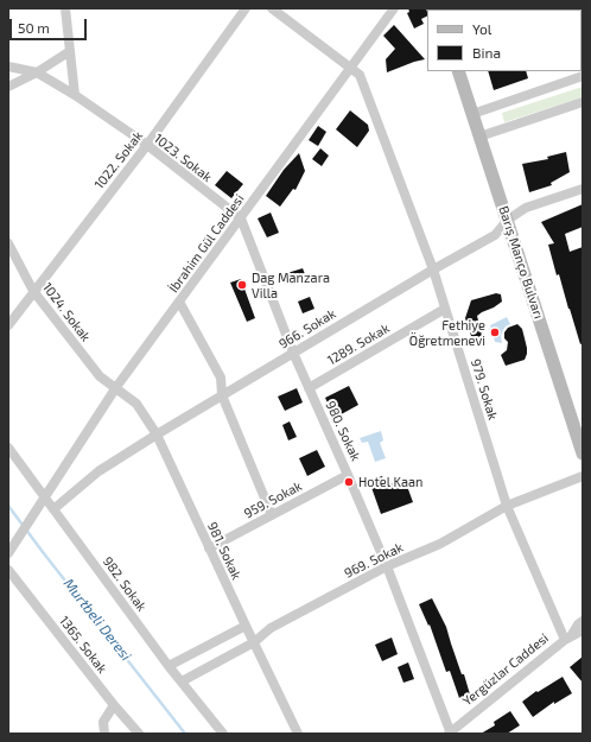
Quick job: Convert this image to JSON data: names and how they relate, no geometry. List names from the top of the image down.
{
  "streets": {
    "main road": ["Barış Manço Bulvarı"],
    "street": [
      "1023. Sokak",
      "1022. Sokak",
      "İbrahim Gül Caddesi",
      "1024. Sokak",
      "966. Sokak",
      "1289. Sokak",
      "979. Sokak",
      "980. Sokak",
      "959. Sokak",
      "981. Sokak",
      "969. Sokak",
      "982. Sokak",
      "1365. Sokak",
      "Yergüzlar Caddesi"
    ]
  },
  "crossings": [
    ["1023. Sokak", "1022. Sokak"],
    ["1023. Sokak", "İbrahim Gül Caddesi"],
    ["1023. Sokak", "980. Sokak"],
    ["1022. Sokak", "1024. Sokak"],
    ["İbrahim Gül Caddesi", "1024. Sokak"],
    ["İbrahim Gül Caddesi", "979. Sokak"],
    ["İbrahim Gül Caddesi", "980. Sokak"],
    ["İbrahim Gül Caddesi", "981. Sokak"],
    ["İbrahim Gül Caddesi", "982. Sokak"],
    ["Barış Manço Bulvarı", "966. Sokak"],
    ["1024. Sokak", "981. Sokak"],
    ["966. Sokak", "979. Sokak"],
    ["966. Sokak", "980. Sokak"],
    ["966. Sokak", "981. Sokak"],
    ["966. Sokak", "982. Sokak"],
    ["1289. Sokak", "979. Sokak"],
    ["1289. Sokak", "980. Sokak"],
    ["979. Sokak", "969. Sokak"],
    ["979. Sokak", "Yergüzlar Caddesi"],
    ["980. Sokak", "959. Sokak"],
    ["980. Sokak", "969. Sokak"],
    ["980. Sokak", "Yergüzlar Caddesi"],
    ["959. Sokak", "981. Sokak"],
    ["981. Sokak", "969. Sokak"],
    ["969. Sokak", "982. Sokak"]
  ],
  "water": ["Murtbeli Deresi"],
  "places": ["Dag Manzara Villa", "Fethiye Öğretmenevi", "Hotel Kaan"],
  "legend": ["Yol", "Bina"],
  "scale_bar": "50 m"
}
